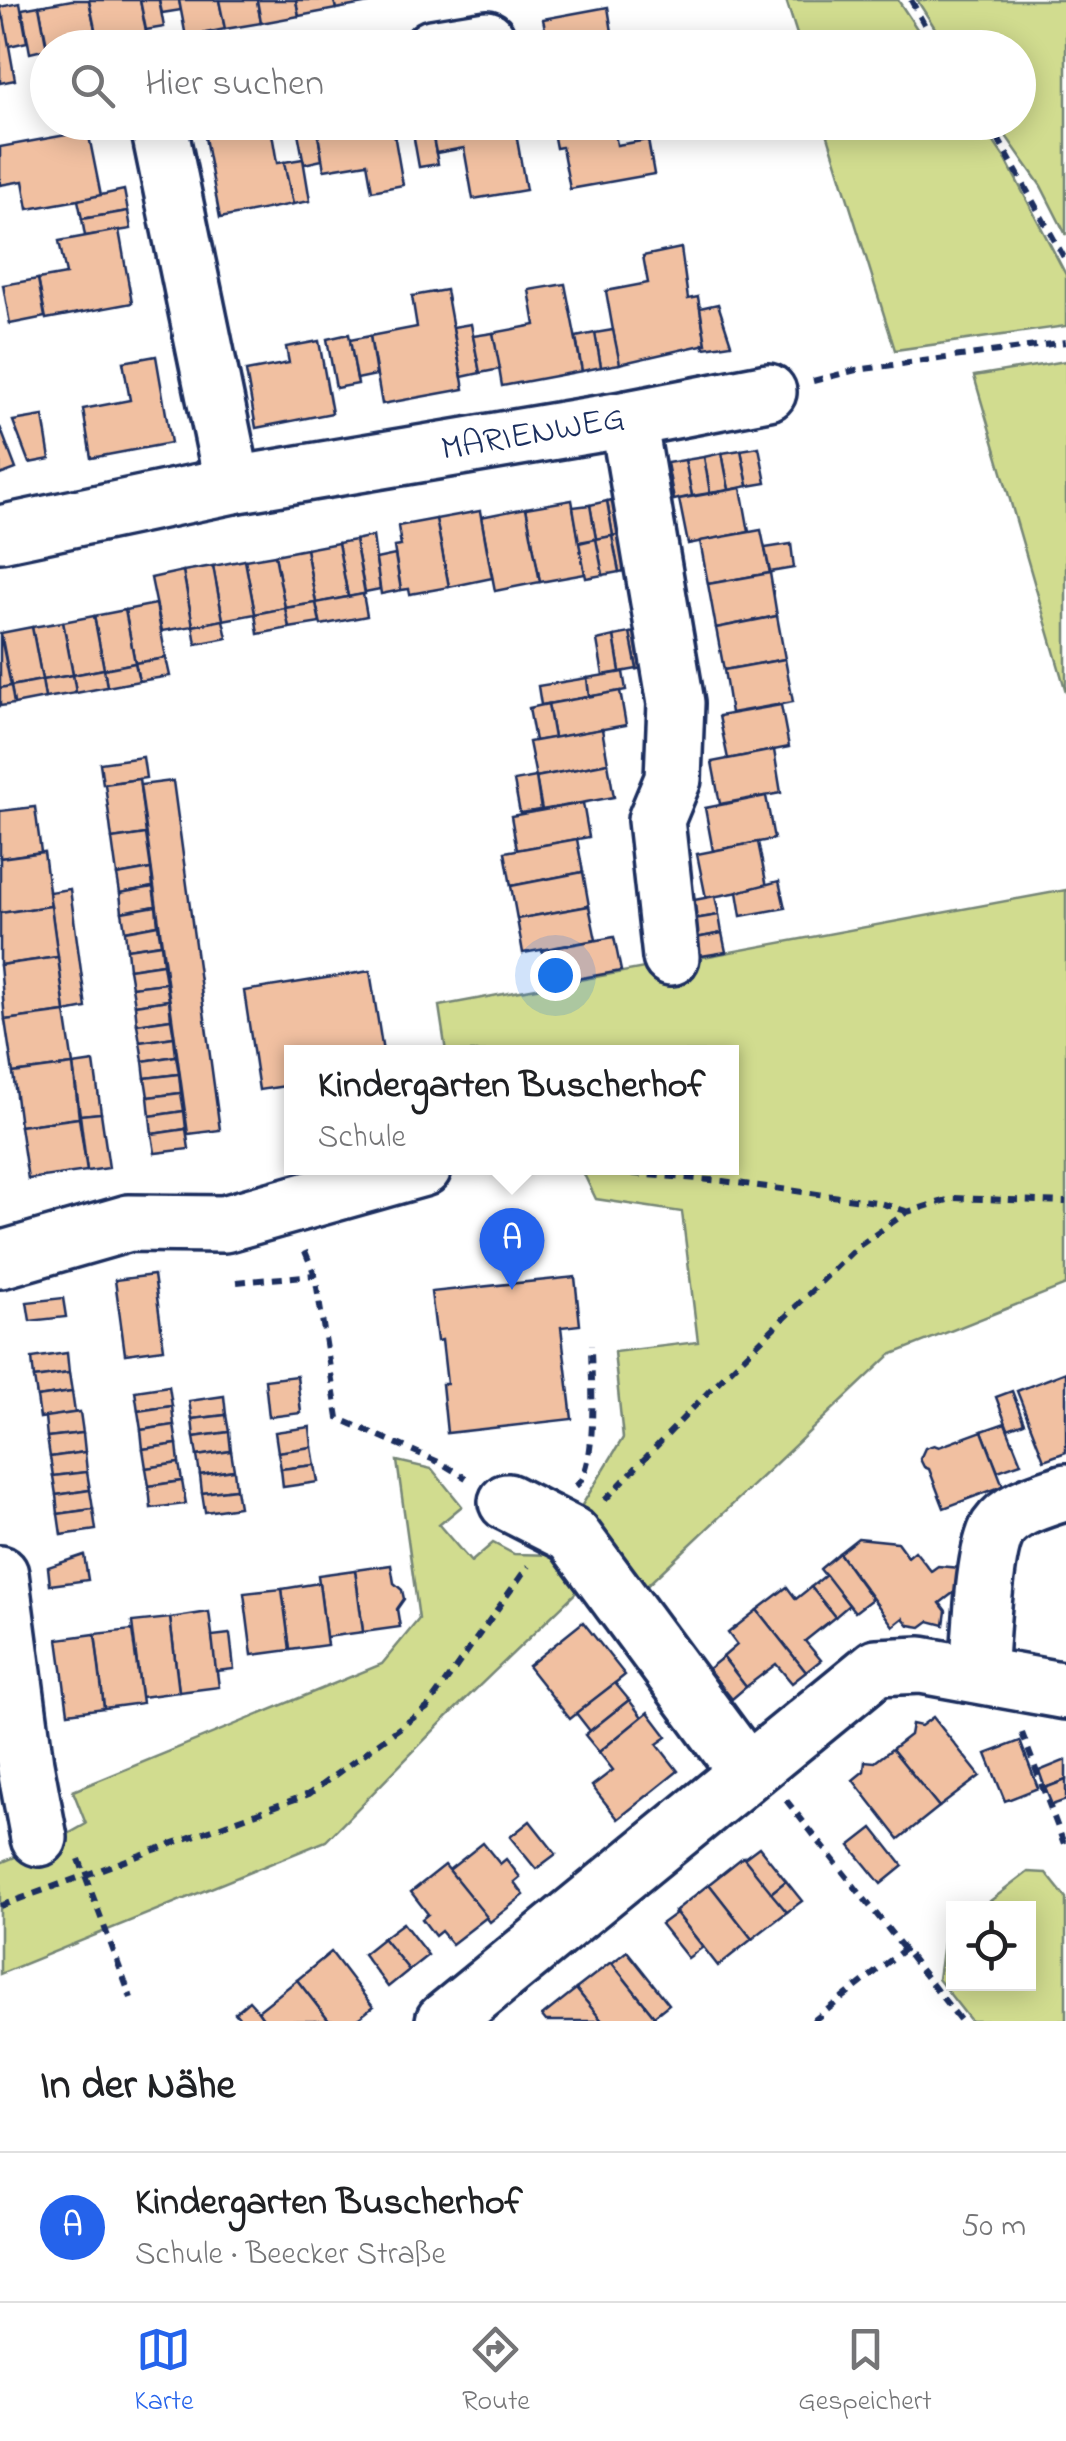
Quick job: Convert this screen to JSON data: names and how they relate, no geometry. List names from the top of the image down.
{
  "streets": {
    "street": ["MARIENWEG"]
  },
  "page": {
    "search": "Hier suchen",
    "popup": ["Kindergarten Buscherhof", "Schule"],
    "pins": "A",
    "heading": "In der Nähe",
    "list": [
      {
        "mark": "A",
        "name": "Kindergarten Buscherhof",
        "note": "Schule · Beecker Straße",
        "value": "50 m"
      }
    ],
    "nav": ["Karte", "Route", "Gespeichert"]
  }
}
